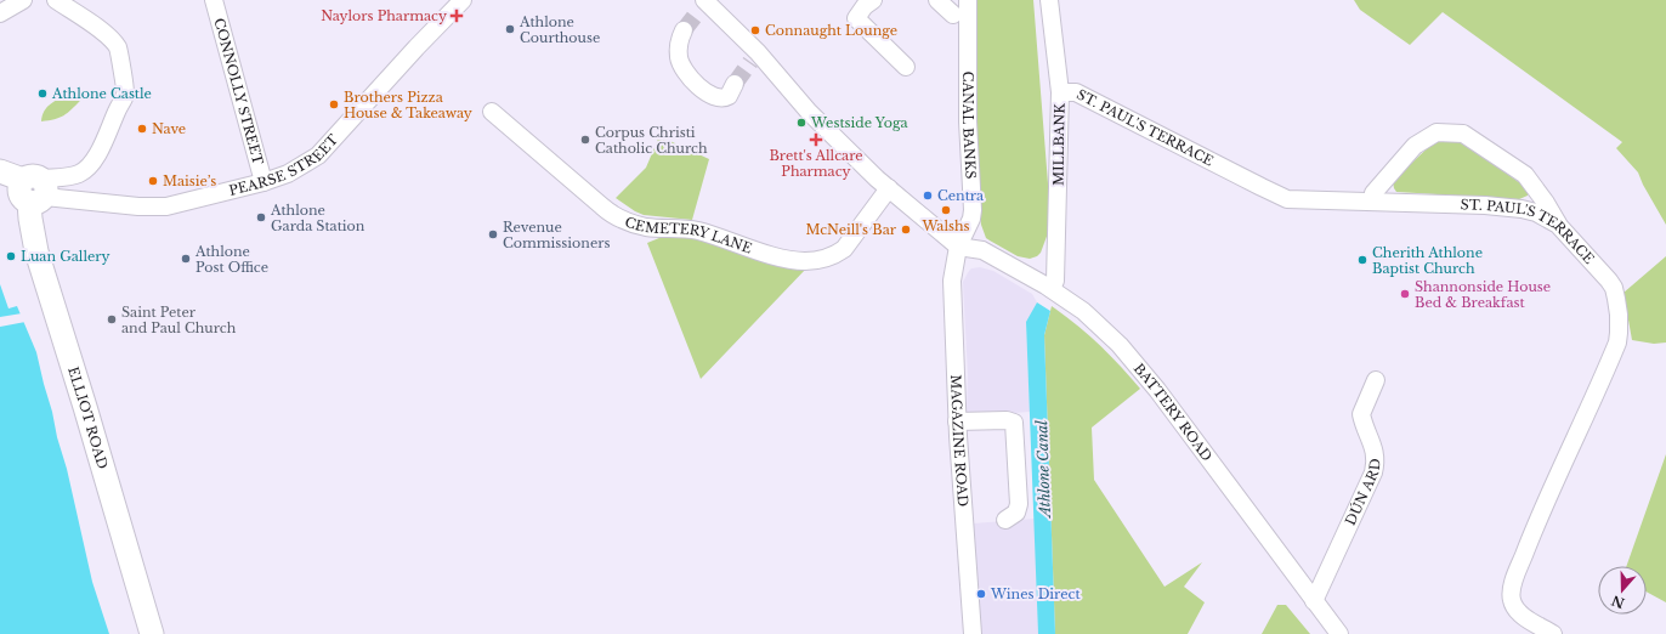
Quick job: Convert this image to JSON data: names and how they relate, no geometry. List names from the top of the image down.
{
  "streets": {
    "main road": ["ELLIOT ROAD"],
    "street": [
      "CONNOLLY STREET",
      "CANAL BANKS",
      "ST. PAUL'S TERRACE",
      "MILLBANK",
      "PEARSE STREET",
      "CEMETERY LANE",
      "BATTERY ROAD",
      "MAGAZINE ROAD",
      "DÚN ARD"
    ]
  },
  "crossings": [
    ["CONNOLLY STREET", "PEARSE STREET"],
    ["CANAL BANKS", "BATTERY ROAD"],
    ["CANAL BANKS", "MAGAZINE ROAD"],
    ["ST. PAUL'S TERRACE", "MILLBANK"],
    ["MILLBANK", "BATTERY ROAD"],
    ["PEARSE STREET", "ELLIOT ROAD"],
    ["BATTERY ROAD", "MAGAZINE ROAD"],
    ["BATTERY ROAD", "DÚN ARD"]
  ],
  "water": ["Athlone Canal"],
  "places": {
    "health": ["Naylors Pharmacy", "Brett's Allcare Pharmacy"],
    "other": [
      "Athlone Courthouse",
      "Connaught Lounge",
      "Athlone Castle",
      "Brothers Pizza House & Takeaway",
      "Westside Yoga",
      "Nave",
      "Corpus Christi Catholic Church",
      "Maisie’s",
      "Centra",
      "Walshs",
      "Athlone Garda Station",
      "McNeill's Bar",
      "Revenue Commissioners",
      "Luan Gallery",
      "Athlone Post Office",
      "Cherith Athlone Baptist Church",
      "Shannonside House Bed & Breakfast",
      "Saint Peter and Paul Church",
      "Wines Direct"
    ]
  },
  "north": "bottom"
}
